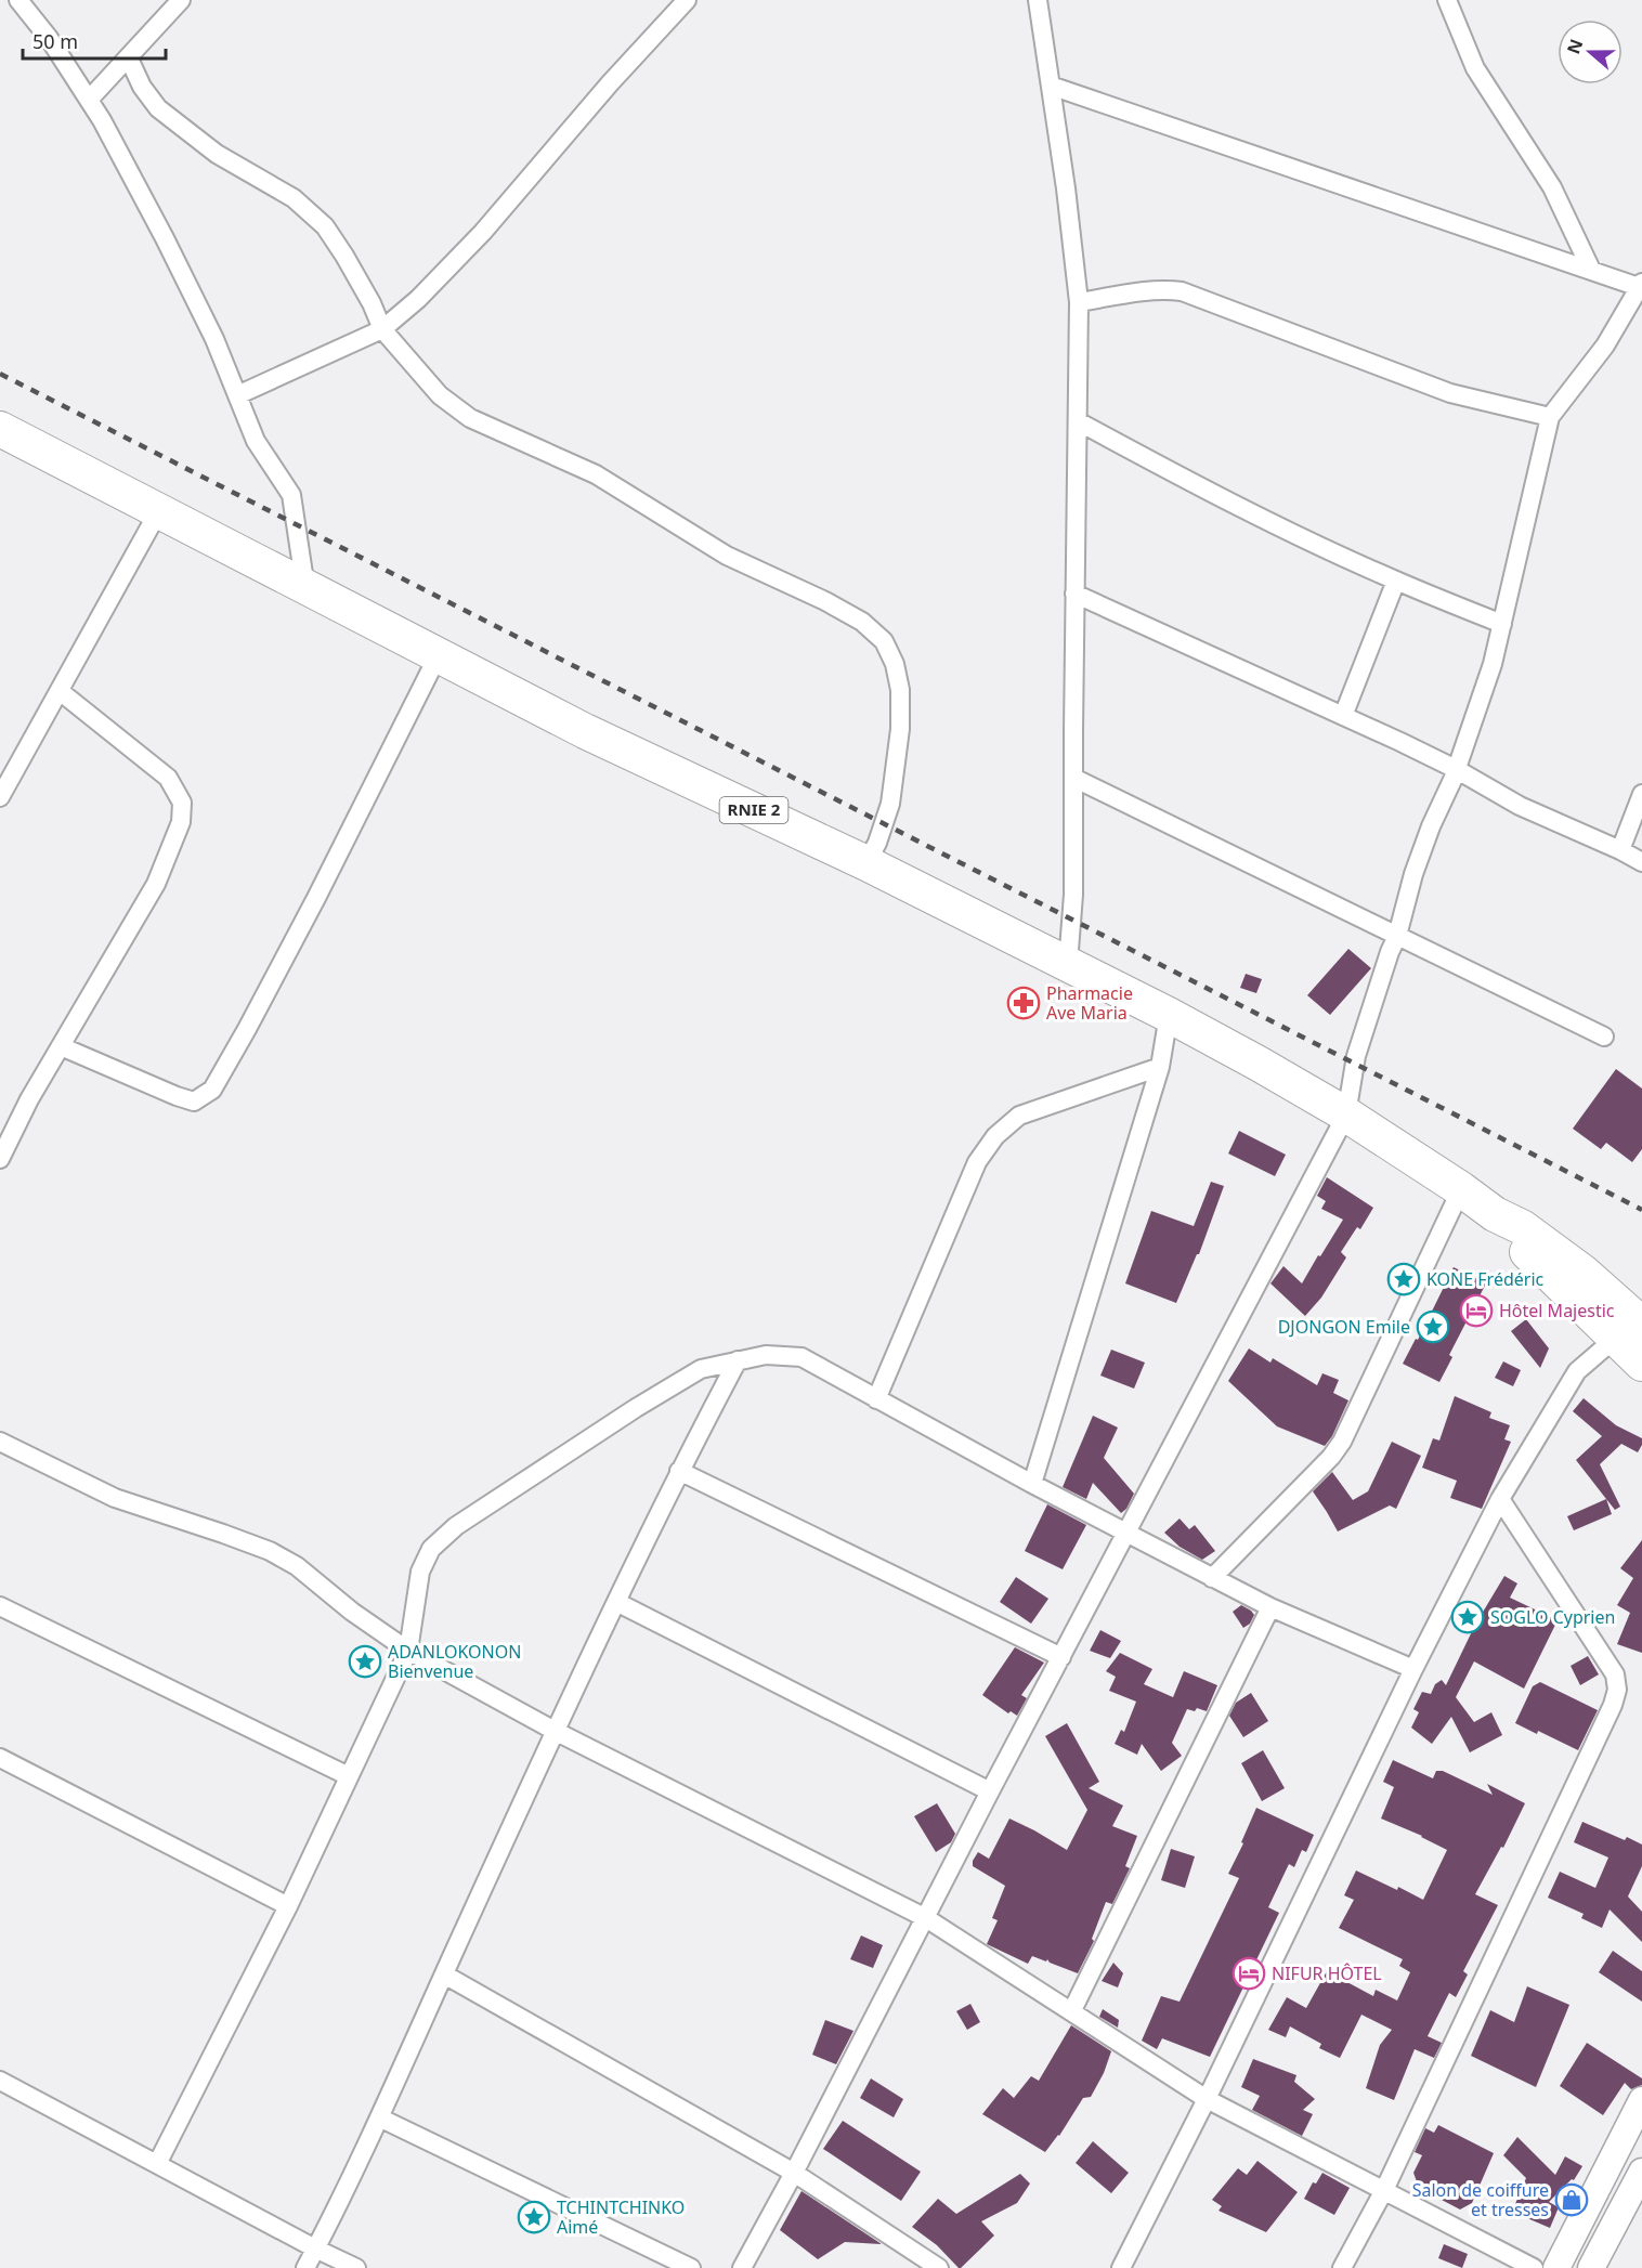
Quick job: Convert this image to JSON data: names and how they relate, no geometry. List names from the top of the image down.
{
  "streets": {
    "highway": ["RNIE 2"]
  },
  "places": {
    "pharmacy": ["Pharmacie Ave Maria"],
    "place": [
      "KONE Frédéric",
      "DJONGON Emile",
      "SOGLO Cyprien",
      "ADANLOKONON Bienvenue",
      "TCHINTCHINKO Aimé"
    ],
    "hotel": ["Hôtel Majestic", "NIFUR HÔTEL"],
    "shop": ["Salon de coiffure et tresses"]
  },
  "scale_bar": "50 m",
  "north": "left"
}
